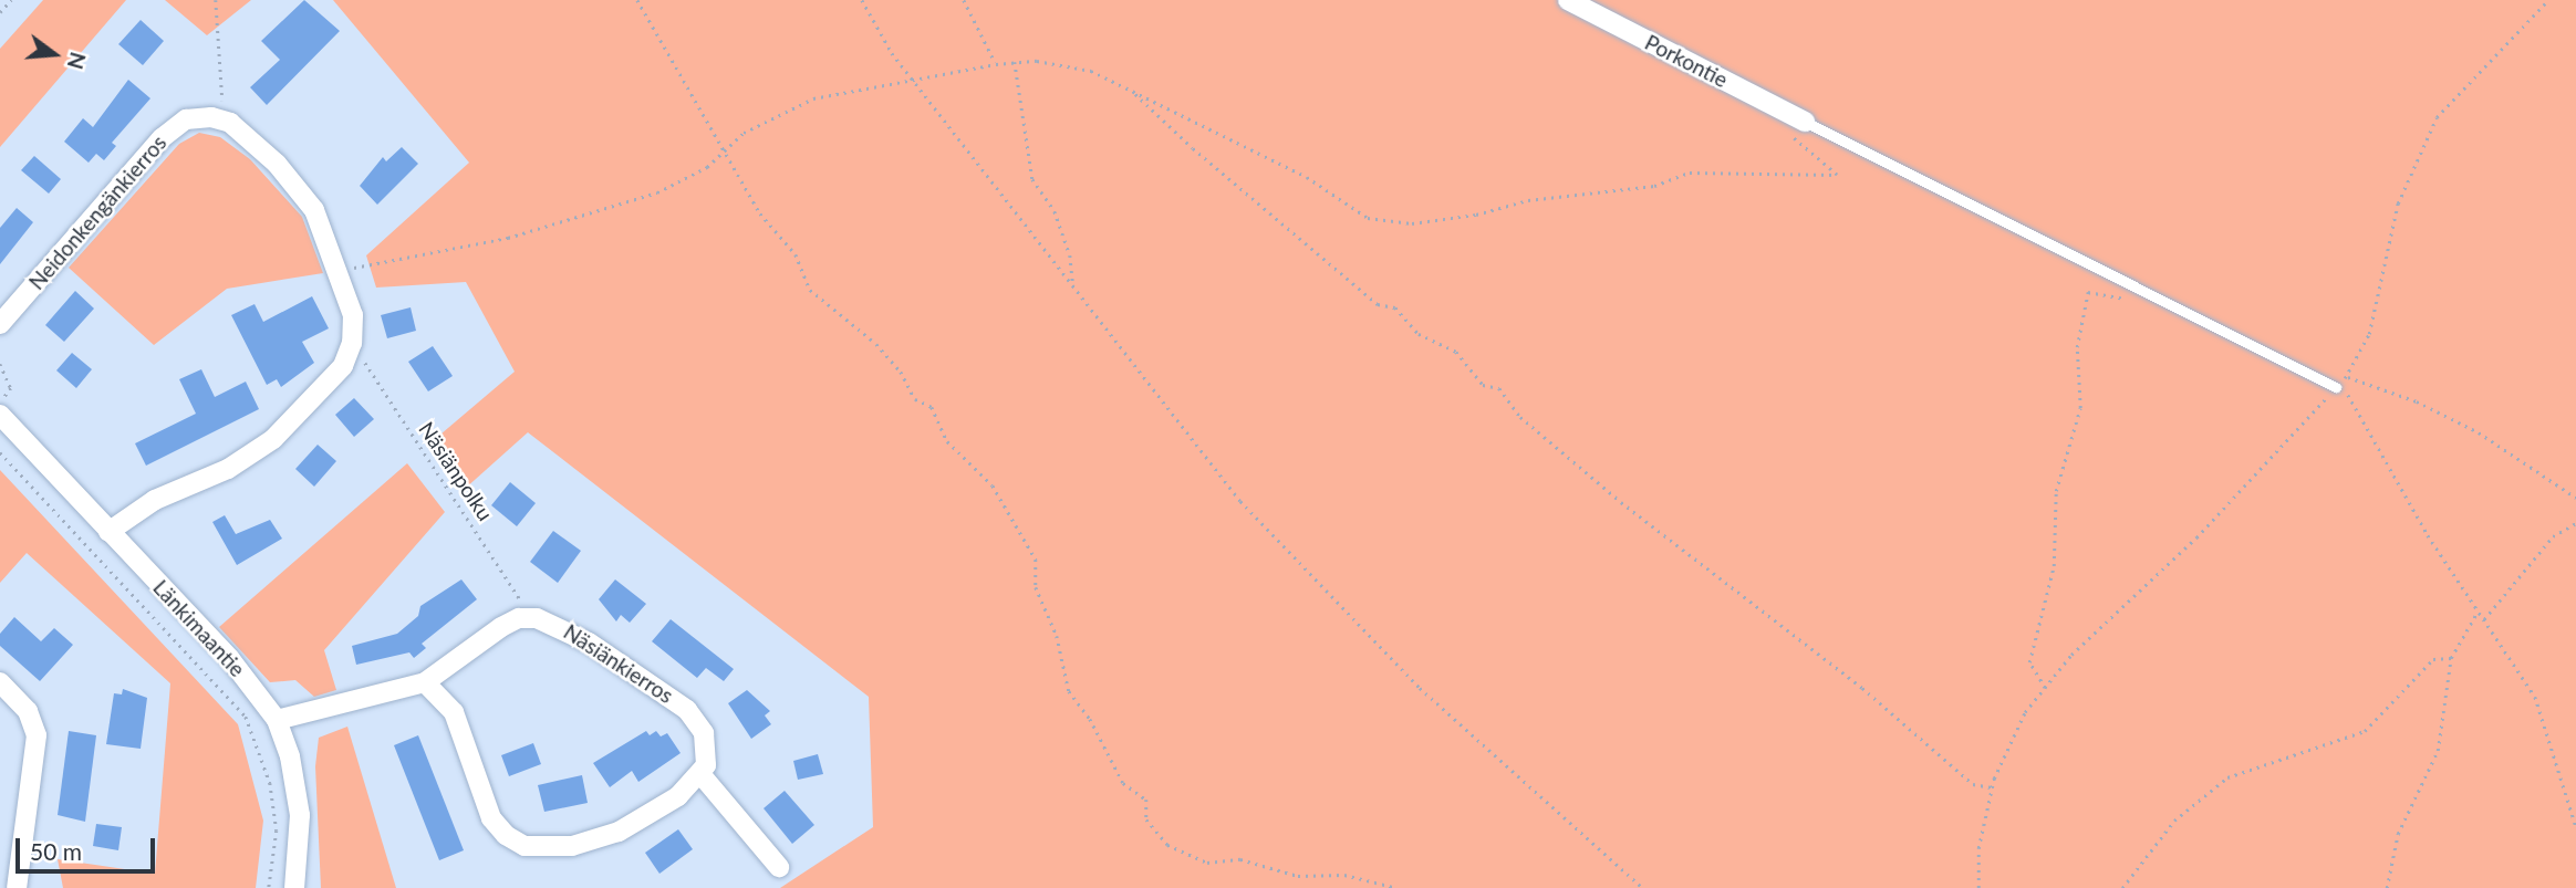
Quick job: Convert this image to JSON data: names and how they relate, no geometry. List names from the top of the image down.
{
  "streets": {
    "street": [
      "Porkontie",
      "Neidonkengänkierros",
      "Länkimaantie",
      "Näsiänkierros"
    ],
    "path": ["Näsiänpolku"]
  },
  "crossings": [
    ["Näsiänpolku", "Näsiänkierros"]
  ],
  "scale_bar": "50 m",
  "north": "right"
}
